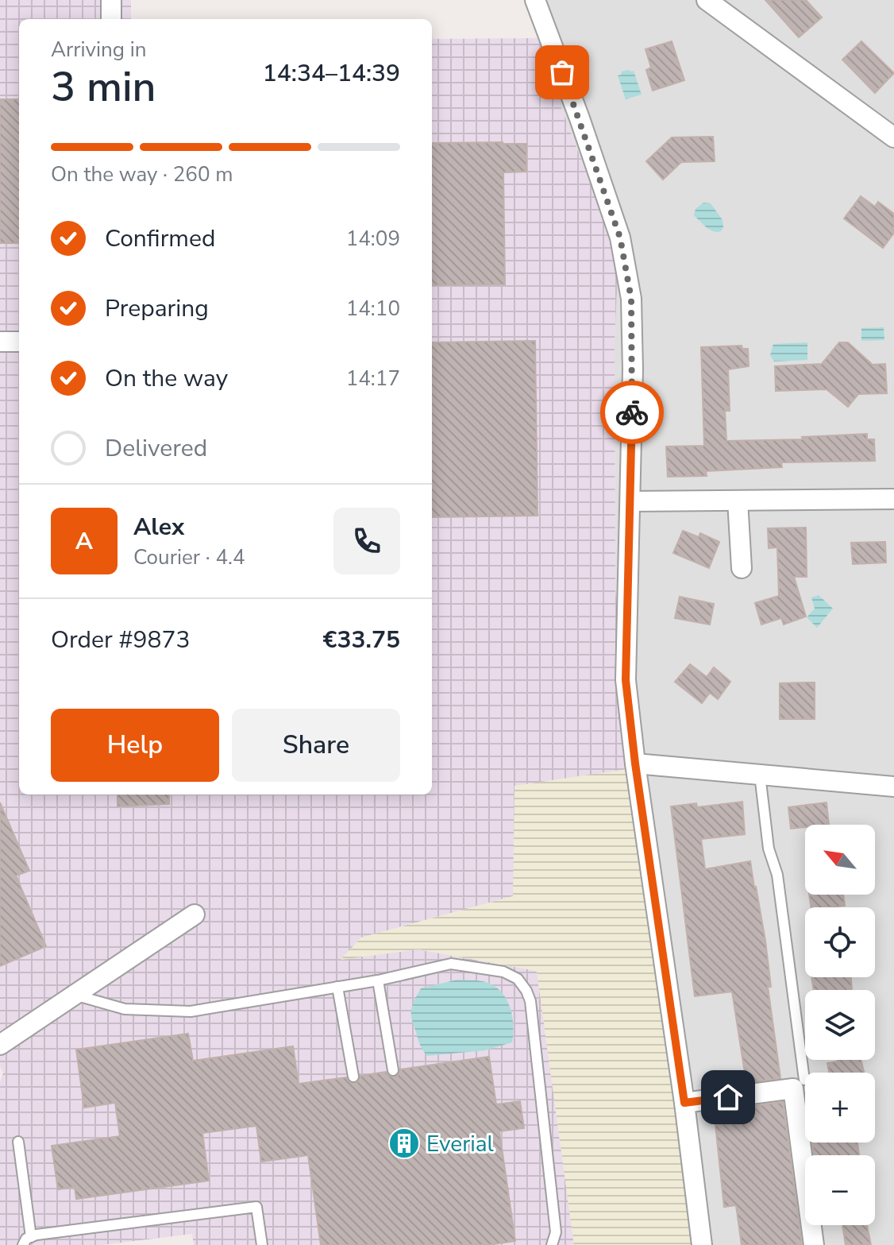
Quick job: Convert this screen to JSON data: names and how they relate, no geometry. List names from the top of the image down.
{
  "places": {
    "building": ["Everial"]
  },
  "north": "top left",
  "page": {
    "heading": ["3 min", "Arriving in", "14:34–14:39"],
    "panel": [
      "Alex",
      "Courier · 4.4",
      "Order #9873",
      "€33.75"
    ],
    "bar": "On the way · 260 m",
    "list": [
      ["Confirmed", "14:09"],
      ["Preparing", "14:10"],
      ["On the way", "14:17"],
      "Delivered"
    ],
    "round": "A",
    "buttons": ["Help", "Share"],
    "map_buttons": ["+", "−"]
  }
}
